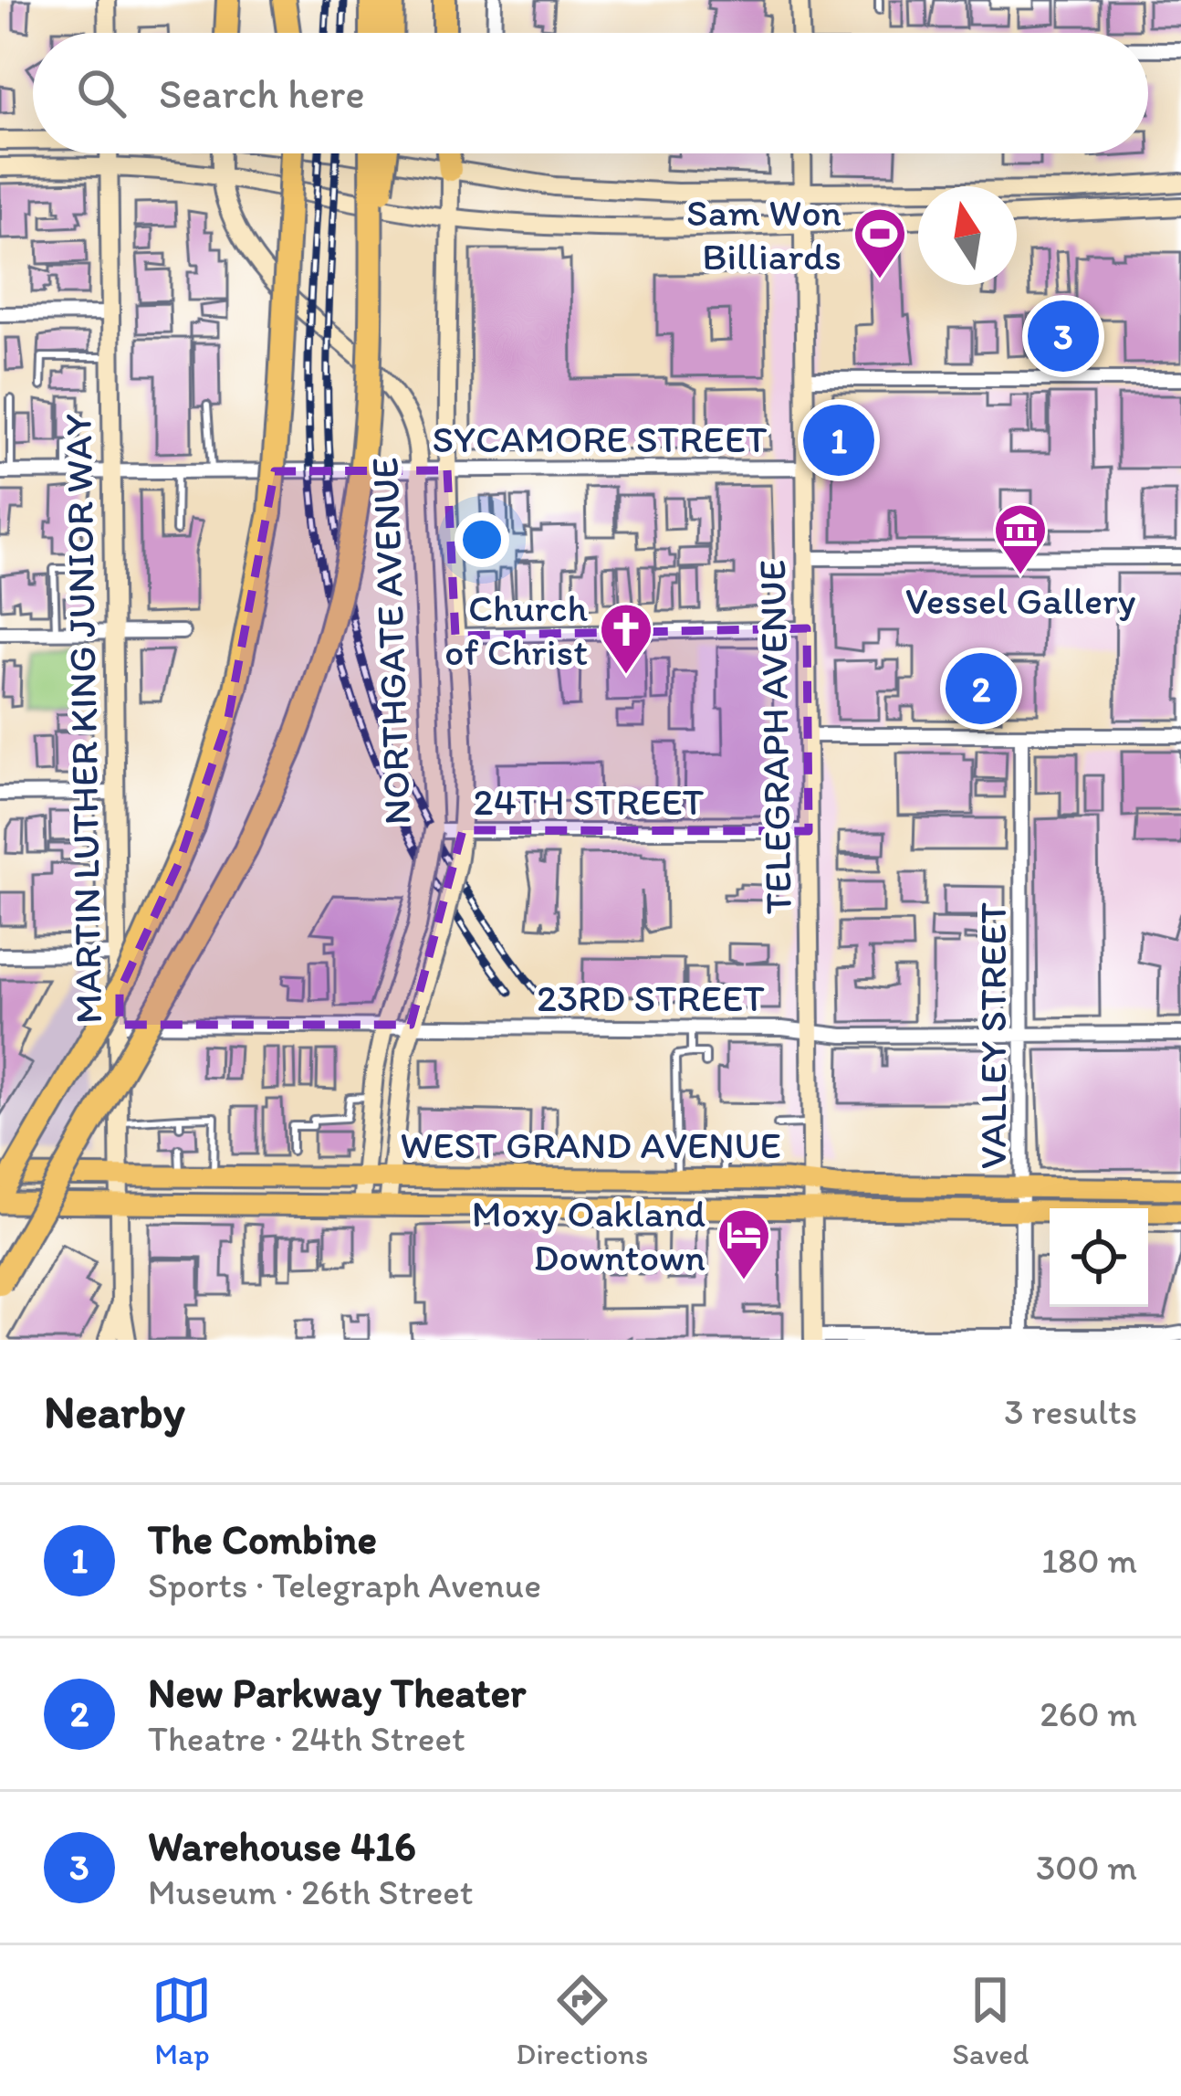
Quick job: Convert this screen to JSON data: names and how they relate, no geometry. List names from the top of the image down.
{
  "streets": {
    "main road": [
      "NORTHGATE AVENUE",
      "MARTIN LUTHER KING JUNIOR WAY",
      "TELEGRAPH AVENUE",
      "WEST GRAND AVENUE"
    ],
    "street": [
      "SYCAMORE STREET",
      "24TH STREET",
      "23RD STREET",
      "VALLEY STREET"
    ]
  },
  "crossings": [
    ["SYCAMORE STREET", "NORTHGATE AVENUE"],
    ["SYCAMORE STREET", "MARTIN LUTHER KING JUNIOR WAY"],
    ["SYCAMORE STREET", "TELEGRAPH AVENUE"],
    ["NORTHGATE AVENUE", "24TH STREET"],
    ["NORTHGATE AVENUE", "23RD STREET"],
    ["NORTHGATE AVENUE", "WEST GRAND AVENUE"],
    ["MARTIN LUTHER KING JUNIOR WAY", "23RD STREET"],
    ["MARTIN LUTHER KING JUNIOR WAY", "WEST GRAND AVENUE"],
    ["TELEGRAPH AVENUE", "24TH STREET"],
    ["TELEGRAPH AVENUE", "23RD STREET"],
    ["TELEGRAPH AVENUE", "WEST GRAND AVENUE"],
    ["23RD STREET", "VALLEY STREET"],
    ["VALLEY STREET", "WEST GRAND AVENUE"]
  ],
  "places": {
    "sports": ["Sam Won Billiards"],
    "museum": ["Vessel Gallery"],
    "church": ["Church of Christ"],
    "hotel": ["Moxy Oakland Downtown"]
  },
  "north": "top",
  "page": {
    "search": "Search here",
    "pins": ["3", "1", "2"],
    "heading": ["Nearby", "3 results"],
    "list": [
      {
        "mark": "1",
        "name": "The Combine",
        "note": "Sports · Telegraph Avenue",
        "value": "180 m"
      },
      {
        "mark": "2",
        "name": "New Parkway Theater",
        "note": "Theatre · 24th Street",
        "value": "260 m"
      },
      {
        "mark": "3",
        "name": "Warehouse 416",
        "note": "Museum · 26th Street",
        "value": "300 m"
      }
    ],
    "nav": ["Map", "Directions", "Saved"]
  }
}
